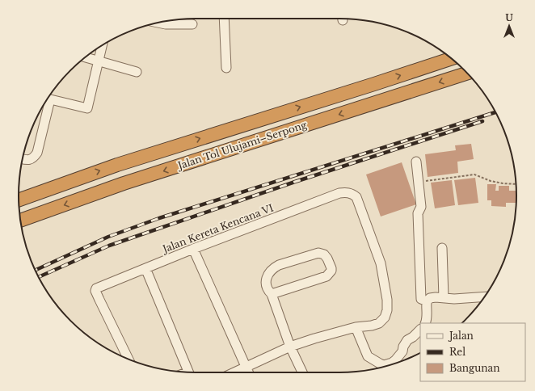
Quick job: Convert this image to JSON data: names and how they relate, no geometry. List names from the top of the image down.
{
  "streets": {
    "highway": ["Jalan Tol Ulujami–Serpong"],
    "street": ["Jalan Kereta Kencana VI"]
  },
  "legend": ["Jalan", "Rel", "Bangunan"],
  "north": "top"
}
